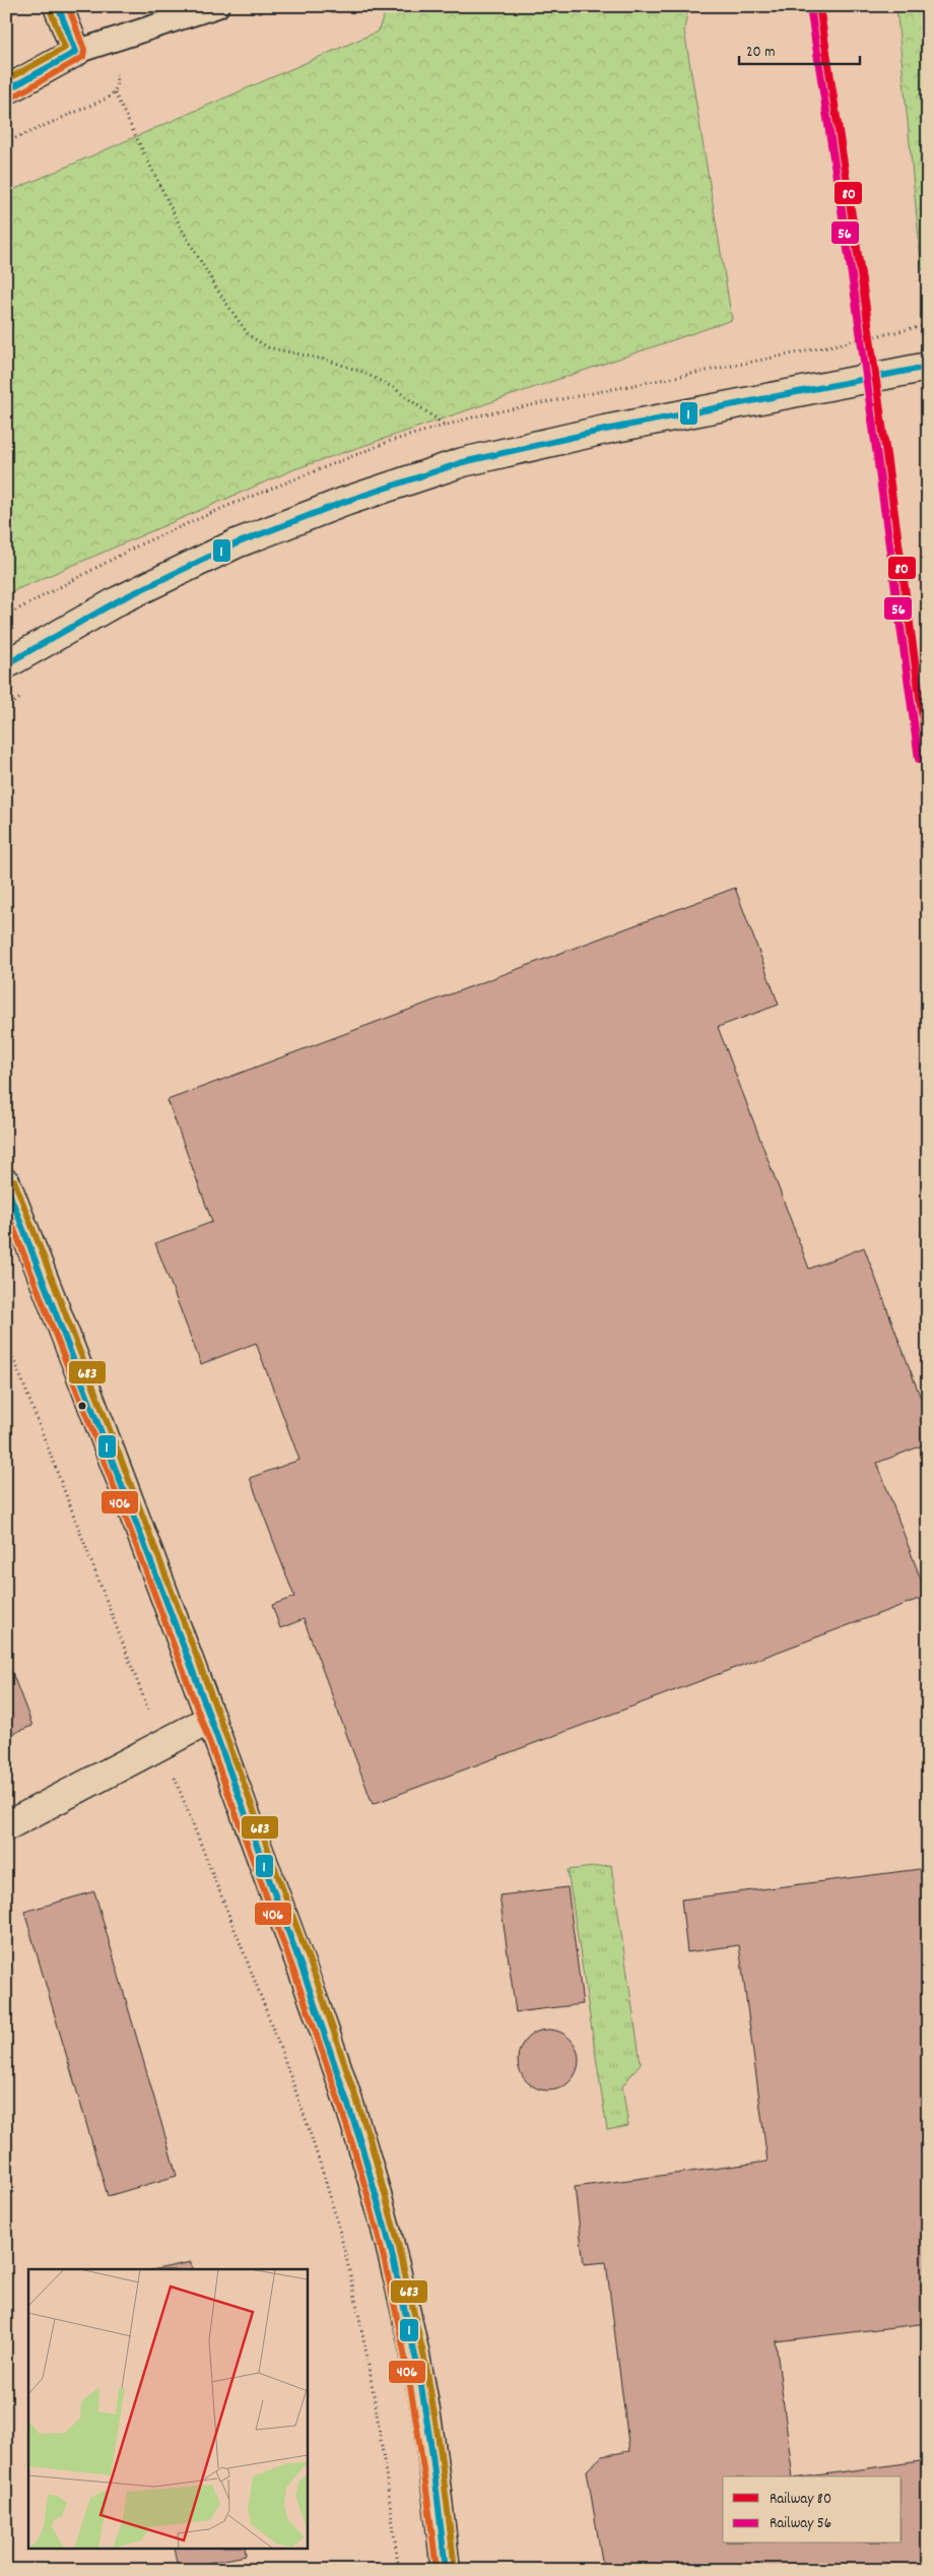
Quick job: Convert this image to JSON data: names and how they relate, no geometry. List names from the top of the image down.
{
  "lines": [
    "rail line 80",
    "transit line 1",
    "transit line 406",
    "rail line 56",
    "transit line 683"
  ],
  "legend": ["Railway 80", "Railway 56"],
  "scale_bar": "20 m"
}
